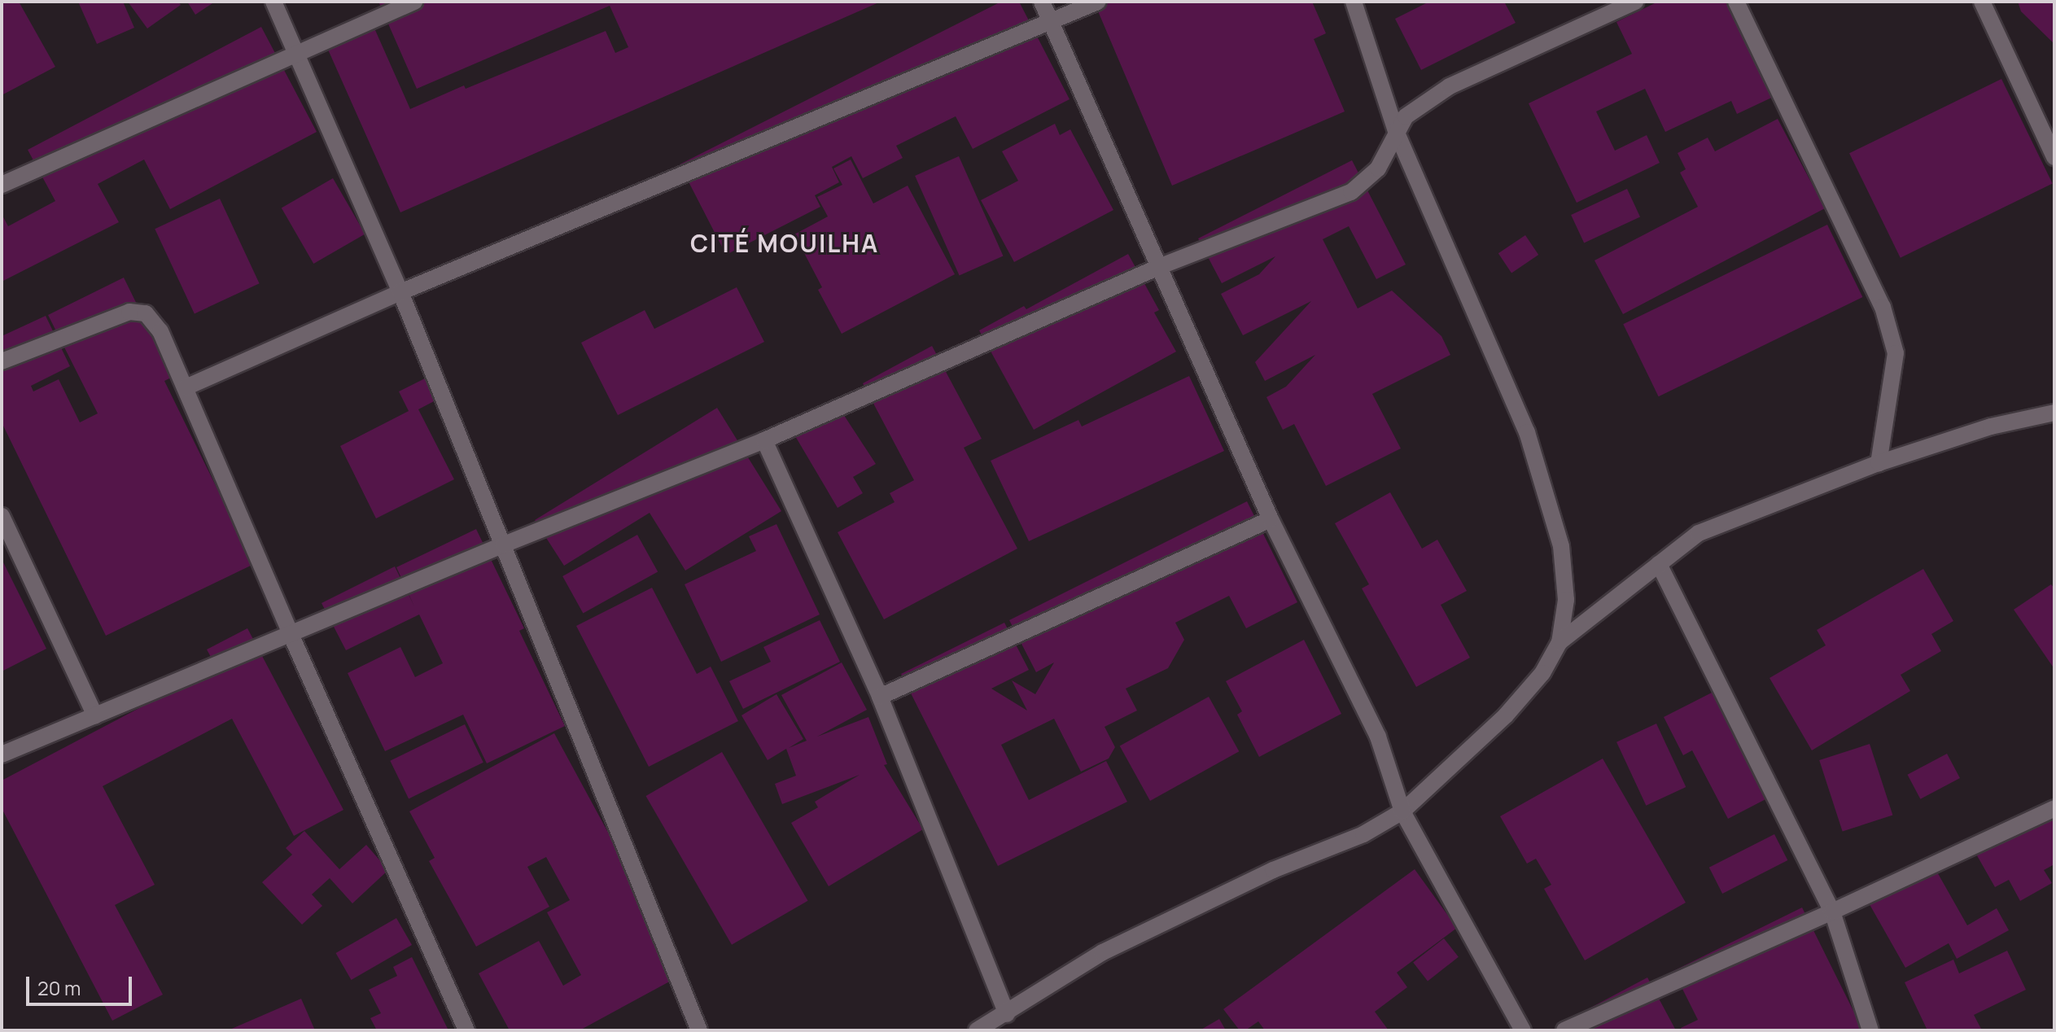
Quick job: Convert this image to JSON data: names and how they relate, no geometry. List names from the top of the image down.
{
  "districts": ["CITÉ MOUILHA"],
  "scale_bar": "20 m"
}
